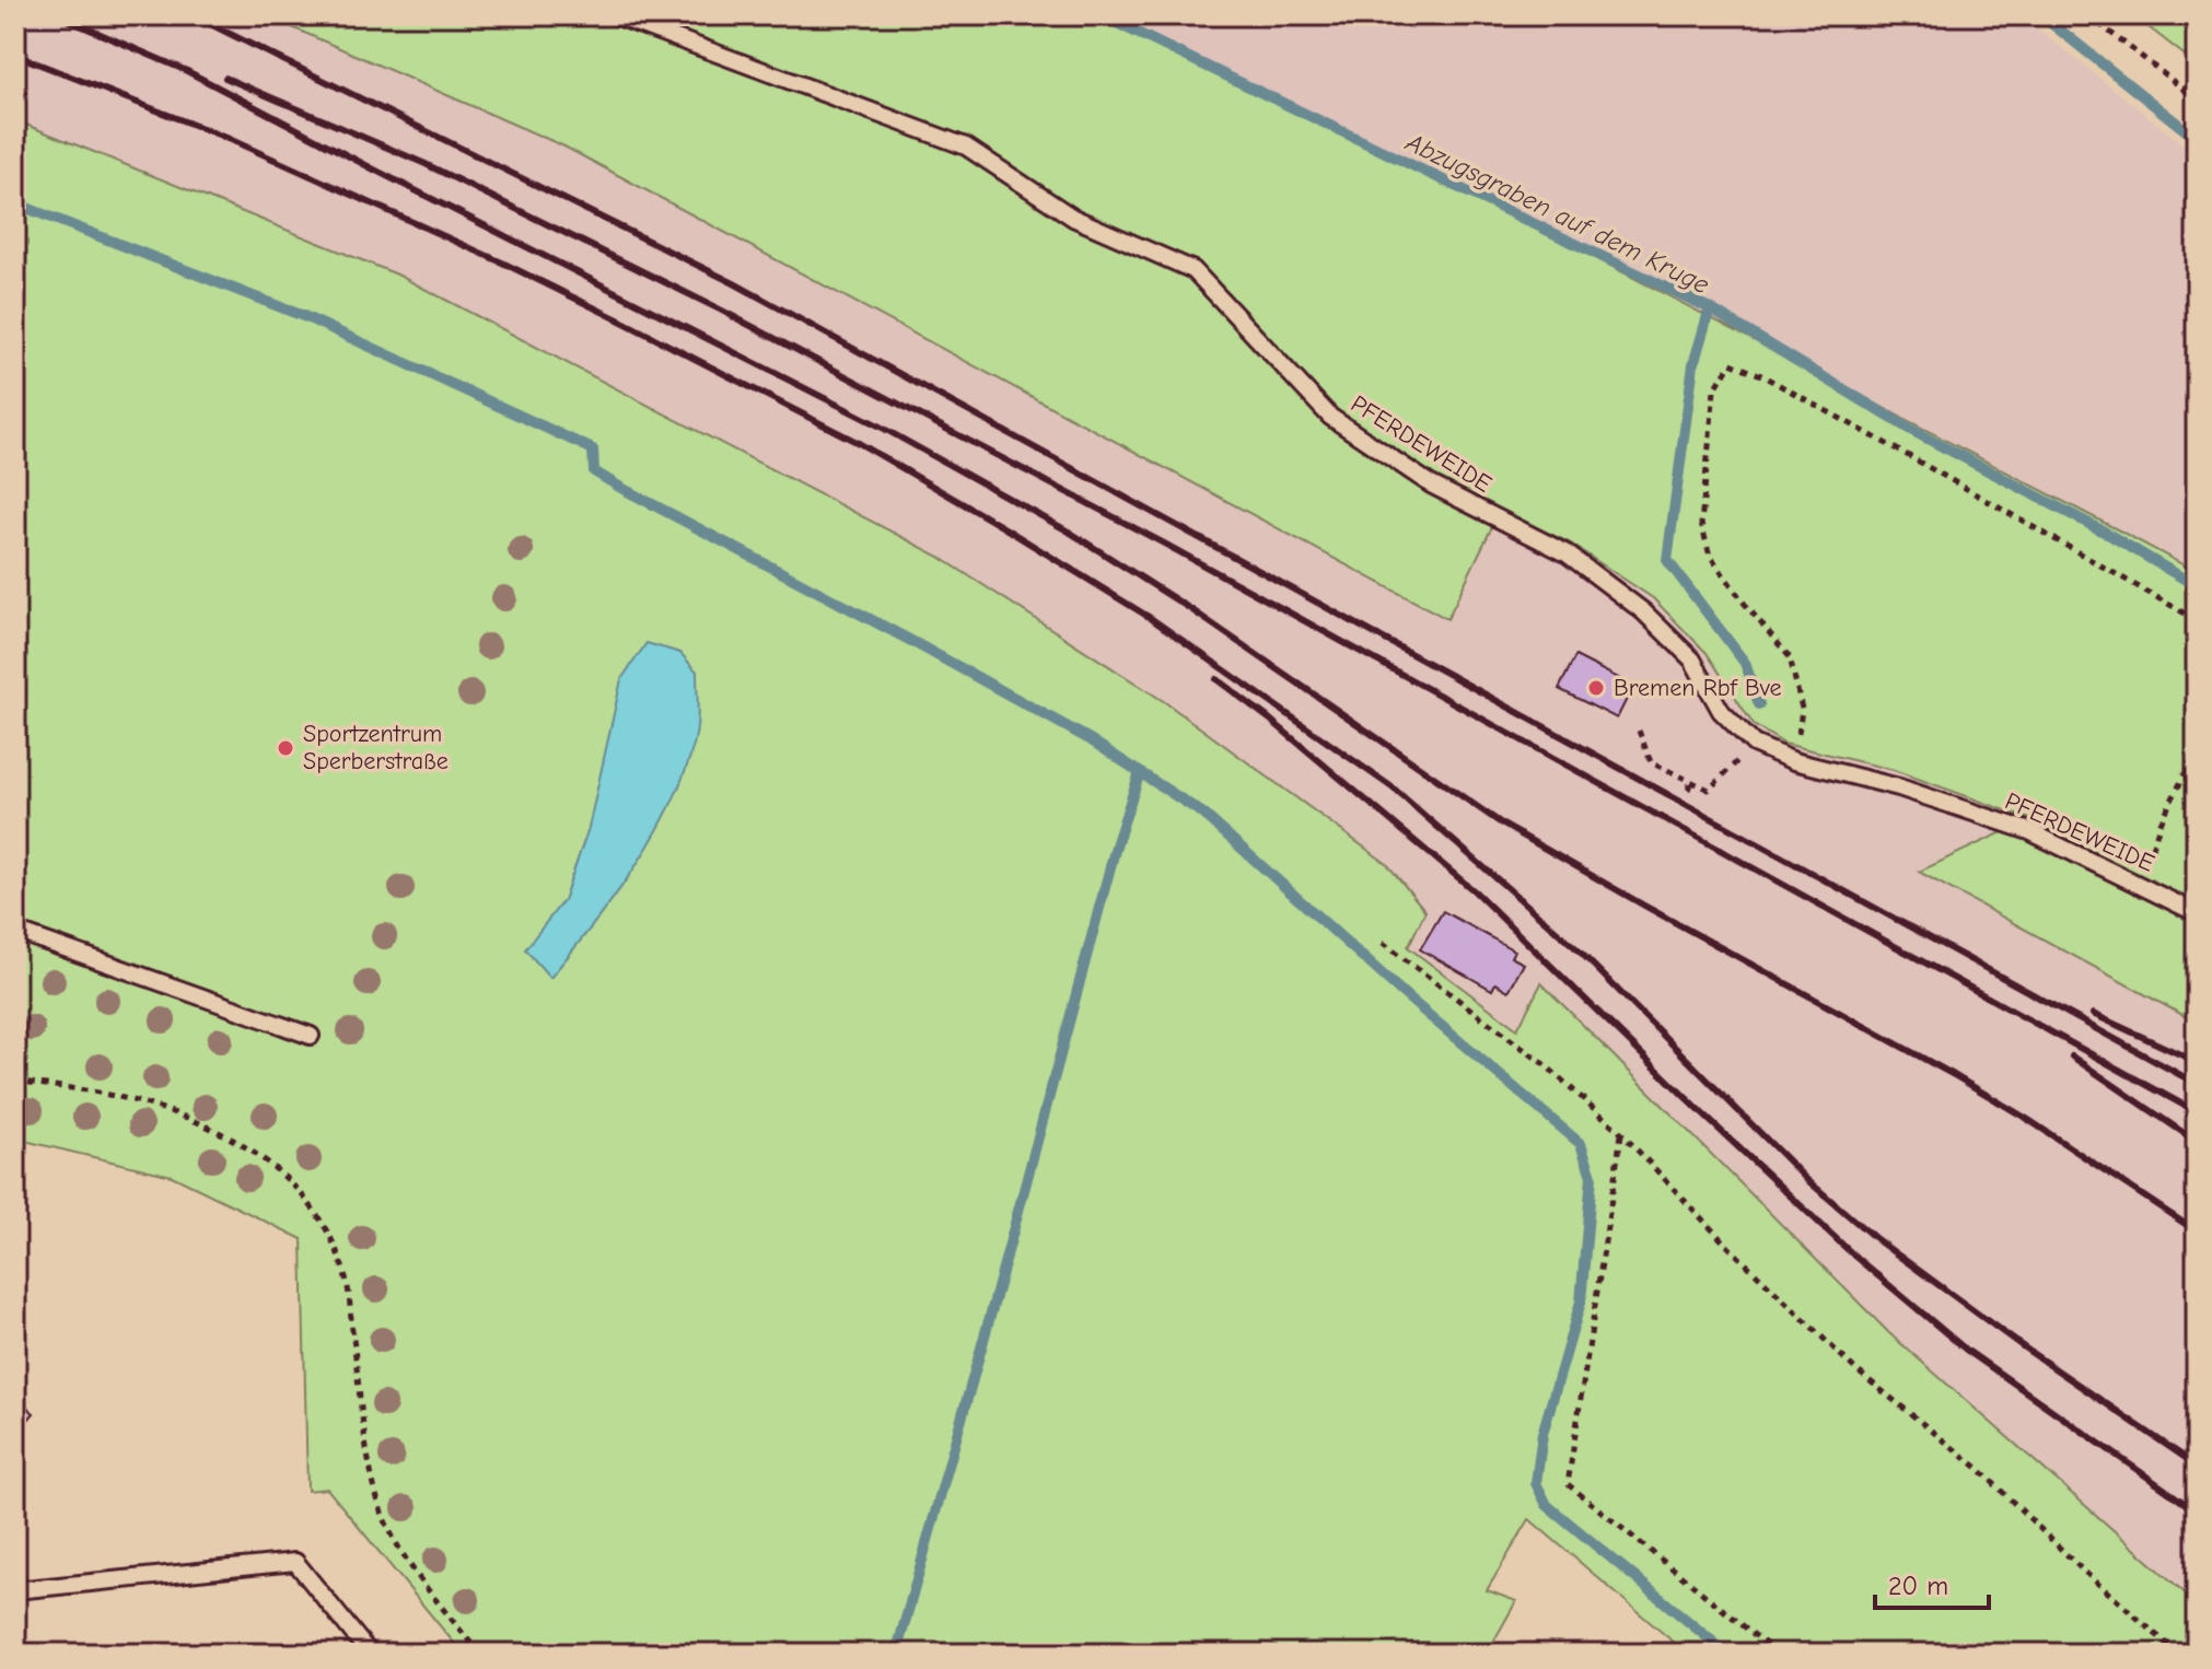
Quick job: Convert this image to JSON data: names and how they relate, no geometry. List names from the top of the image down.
{
  "streets": {
    "lane": ["PFERDEWEIDE"]
  },
  "water": ["Abzugsgraben auf dem Kruge"],
  "places": ["Bremen Rbf Bve", "Sportzentrum Sperberstraße"],
  "scale_bar": "20 m"
}
